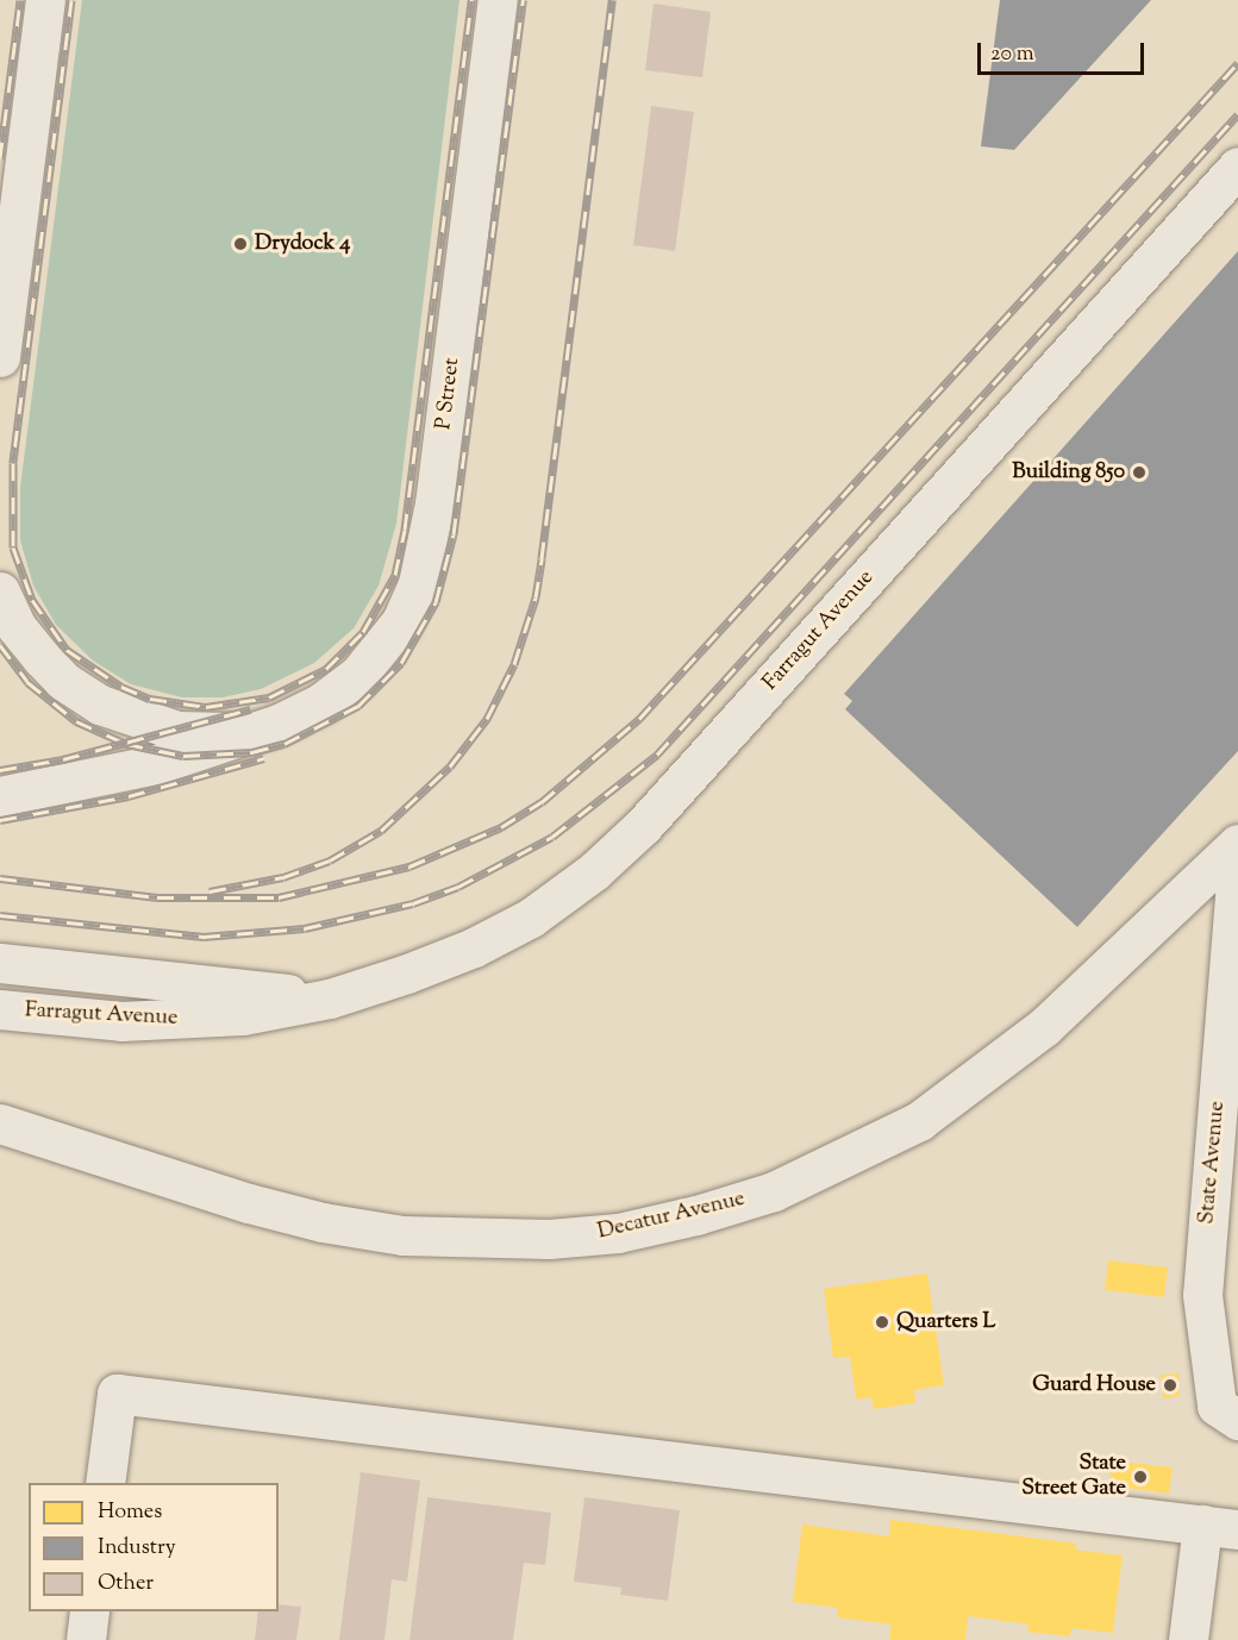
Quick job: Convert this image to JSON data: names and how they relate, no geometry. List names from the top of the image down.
{
  "streets": {
    "street": [
      "P Street",
      "Farragut Avenue",
      "State Avenue",
      "Decatur Avenue"
    ]
  },
  "places": [
    "Drydock 4",
    "Building 850",
    "Quarters L",
    "Guard House",
    "State Street Gate"
  ],
  "legend": ["Homes", "Industry", "Other"],
  "scale_bar": "20 m"
}
